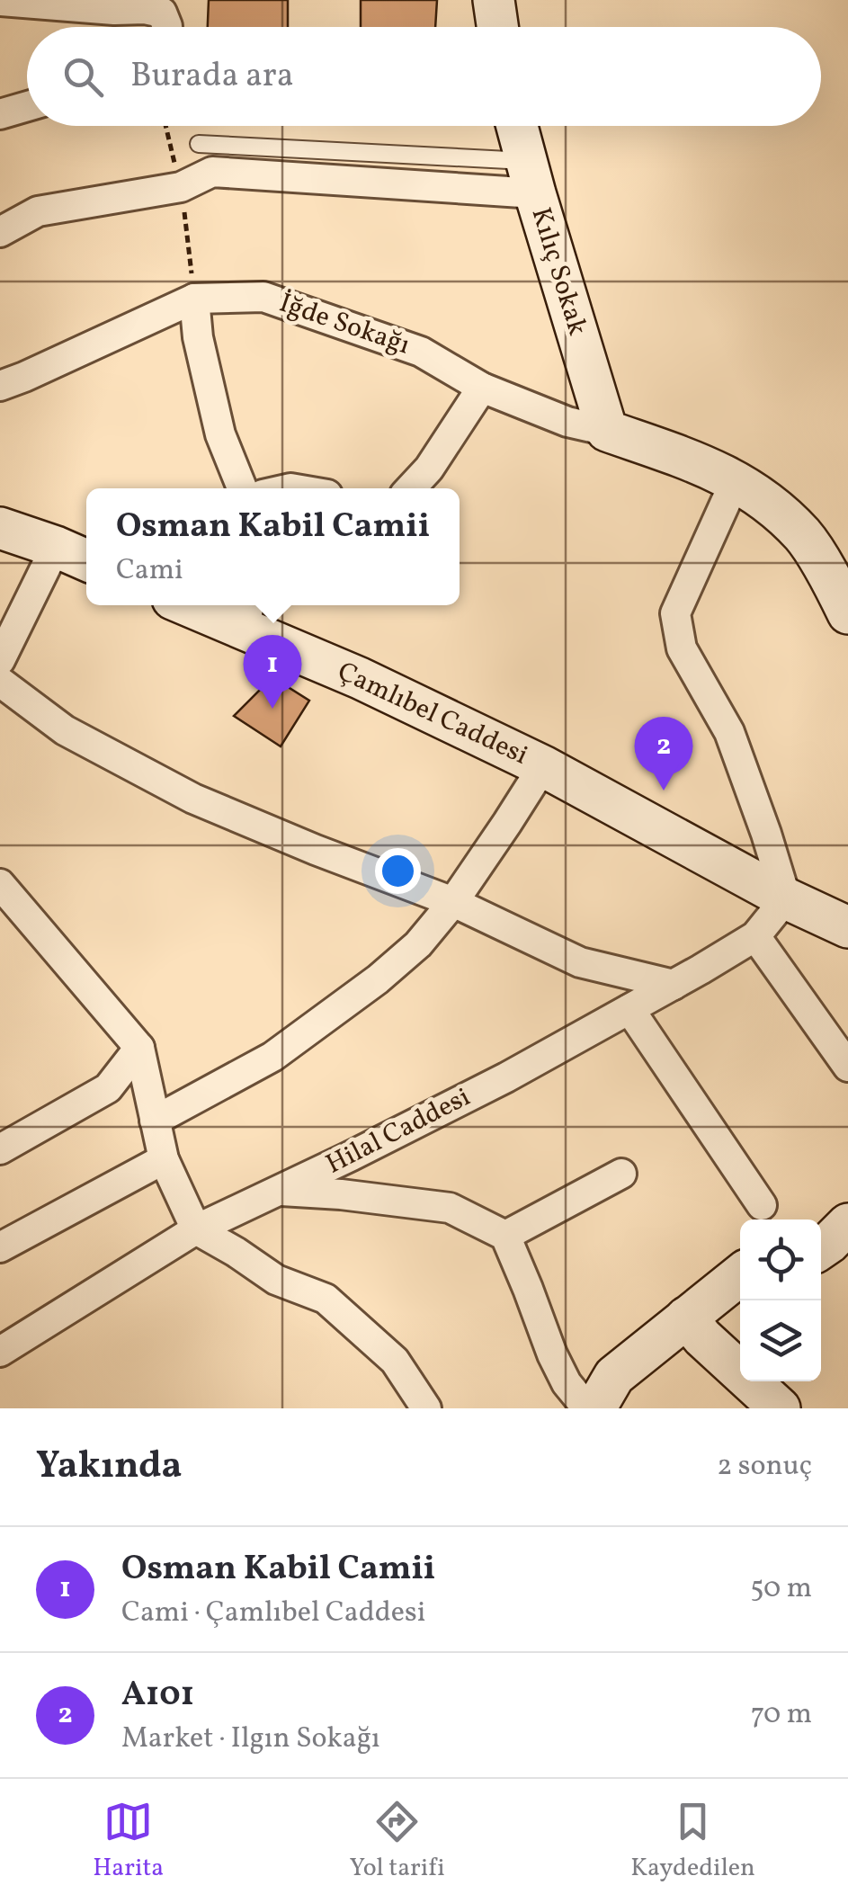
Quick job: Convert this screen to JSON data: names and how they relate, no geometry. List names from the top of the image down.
{
  "streets": {
    "main road": ["Kılıç Sokak", "İğde Sokağı", "Çamlıbel Caddesi"],
    "street": ["Hilal Caddesi"]
  },
  "crossings": [
    ["Kılıç Sokak", "İğde Sokağı"],
    ["Çamlıbel Caddesi", "Hilal Caddesi"]
  ],
  "page": {
    "search": "Burada ara",
    "popup": ["Osman Kabil Camii", "Cami"],
    "pins": ["1", "2"],
    "heading": ["Yakında", "2 sonuç"],
    "list": [
      {
        "mark": "1",
        "name": "Osman Kabil Camii",
        "note": "Cami · Çamlıbel Caddesi",
        "value": "50 m"
      },
      {
        "mark": "2",
        "name": "A101",
        "note": "Market · Ilgın Sokağı",
        "value": "70 m"
      }
    ],
    "nav": ["Harita", "Yol tarifi", "Kaydedilen"]
  }
}
